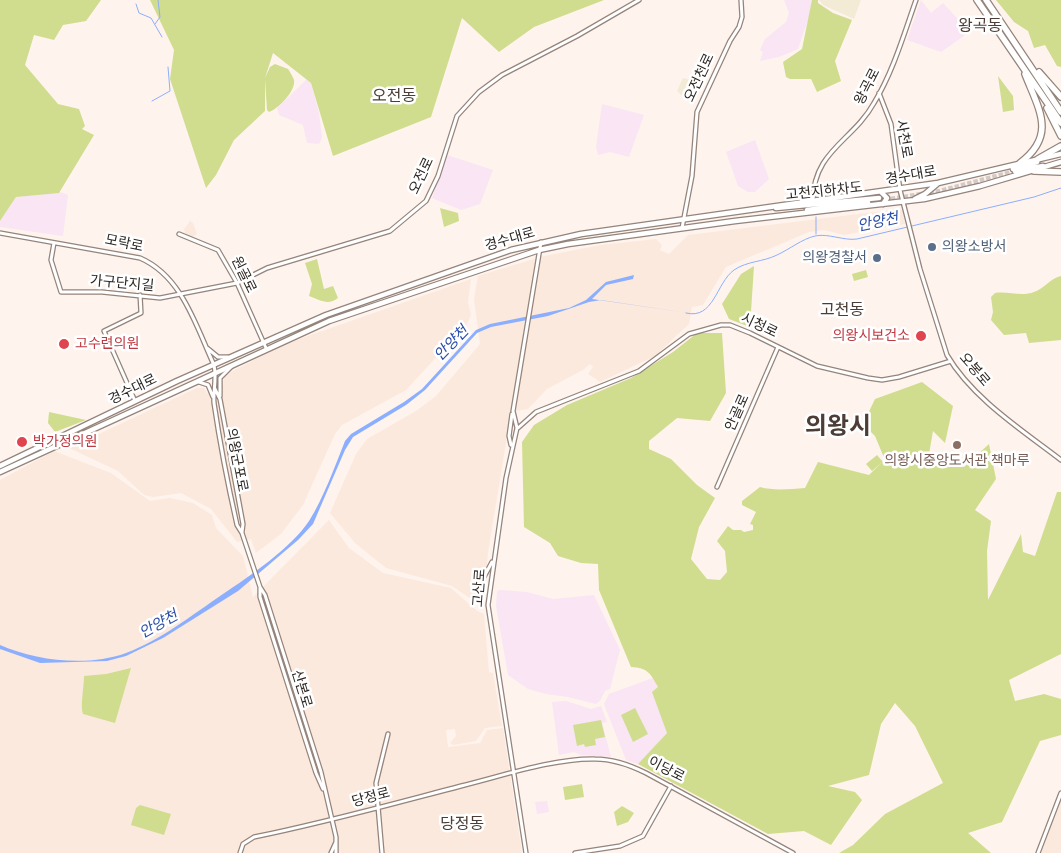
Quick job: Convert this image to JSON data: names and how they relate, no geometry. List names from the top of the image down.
{
  "streets": {
    "main road": ["경수대로", "고천지하차도"],
    "street": [
      "오전천로",
      "왕곡로",
      "사천로",
      "오전로",
      "모락로",
      "원골로",
      "가구단지길",
      "시청로",
      "오봉로",
      "안골로",
      "의왕군포로",
      "고산로",
      "산본로",
      "이당로",
      "당정로"
    ]
  },
  "crossings": [
    ["오전천로", "경수대로"],
    ["왕곡로", "사천로"],
    ["왕곡로", "경수대로"],
    ["사천로", "경수대로"],
    ["오전로", "모락로"],
    ["오전로", "원골로"],
    ["오전로", "가구단지길"],
    ["경수대로", "고천지하차도"],
    ["경수대로", "모락로"],
    ["경수대로", "원골로"],
    ["경수대로", "오봉로"],
    ["경수대로", "의왕군포로"],
    ["경수대로", "고산로"],
    ["모락로", "가구단지길"],
    ["모락로", "의왕군포로"],
    ["시청로", "오봉로"],
    ["시청로", "안골로"],
    ["시청로", "고산로"],
    ["의왕군포로", "산본로"],
    ["고산로", "이당로"],
    ["고산로", "당정로"],
    ["산본로", "당정로"],
    ["이당로", "당정로"]
  ],
  "districts": [
    "왕곡동",
    "오전동",
    "고천동",
    "의왕시",
    "당정동"
  ],
  "water": ["안양천"],
  "places": [
    "의왕소방서",
    "의왕경찰서",
    "의왕시보건소",
    "고수련의원",
    "박가정의원",
    "의왕시중앙도서관 책마루"
  ]
}
